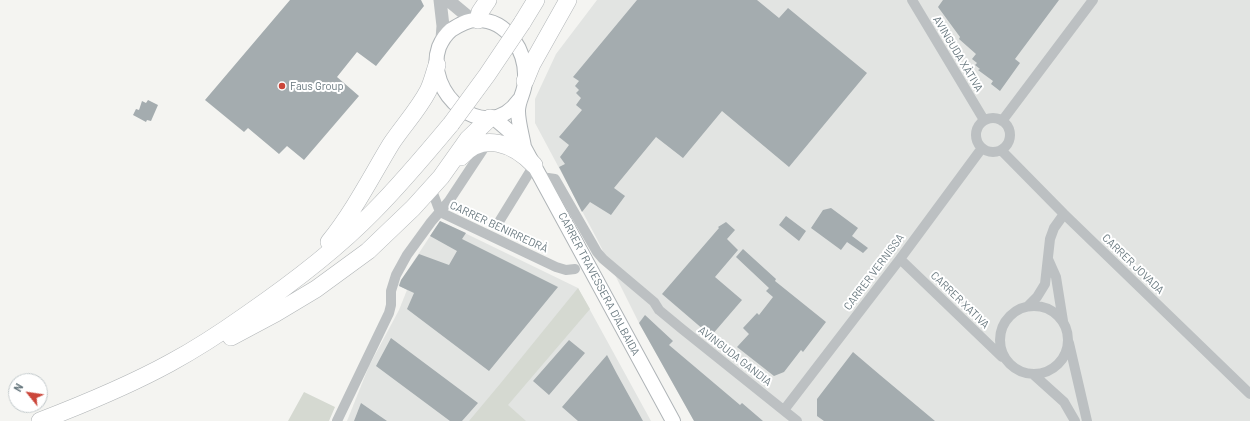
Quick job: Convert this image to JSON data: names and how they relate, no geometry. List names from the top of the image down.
{
  "streets": {
    "main road": ["CARRER TRAVESSERA D'ALBAIDA"],
    "street": [
      "AVINGUDA XÀTIVA",
      "CARRER BENIRREDRÀ",
      "CARRER JOVADA",
      "CARRER VERNISSA",
      "CARRER XATIVA",
      "AVINGUDA GANDIA"
    ]
  },
  "crossings": [
    ["AVINGUDA XÀTIVA", "CARRER JOVADA"],
    ["AVINGUDA XÀTIVA", "CARRER VERNISSA"],
    ["CARRER JOVADA", "CARRER VERNISSA"],
    ["CARRER VERNISSA", "CARRER XATIVA"],
    ["CARRER VERNISSA", "AVINGUDA GANDIA"],
    ["CARRER TRAVESSERA D'ALBAIDA", "AVINGUDA GANDIA"]
  ],
  "places": ["Faus Group"],
  "north": "top left"
}
